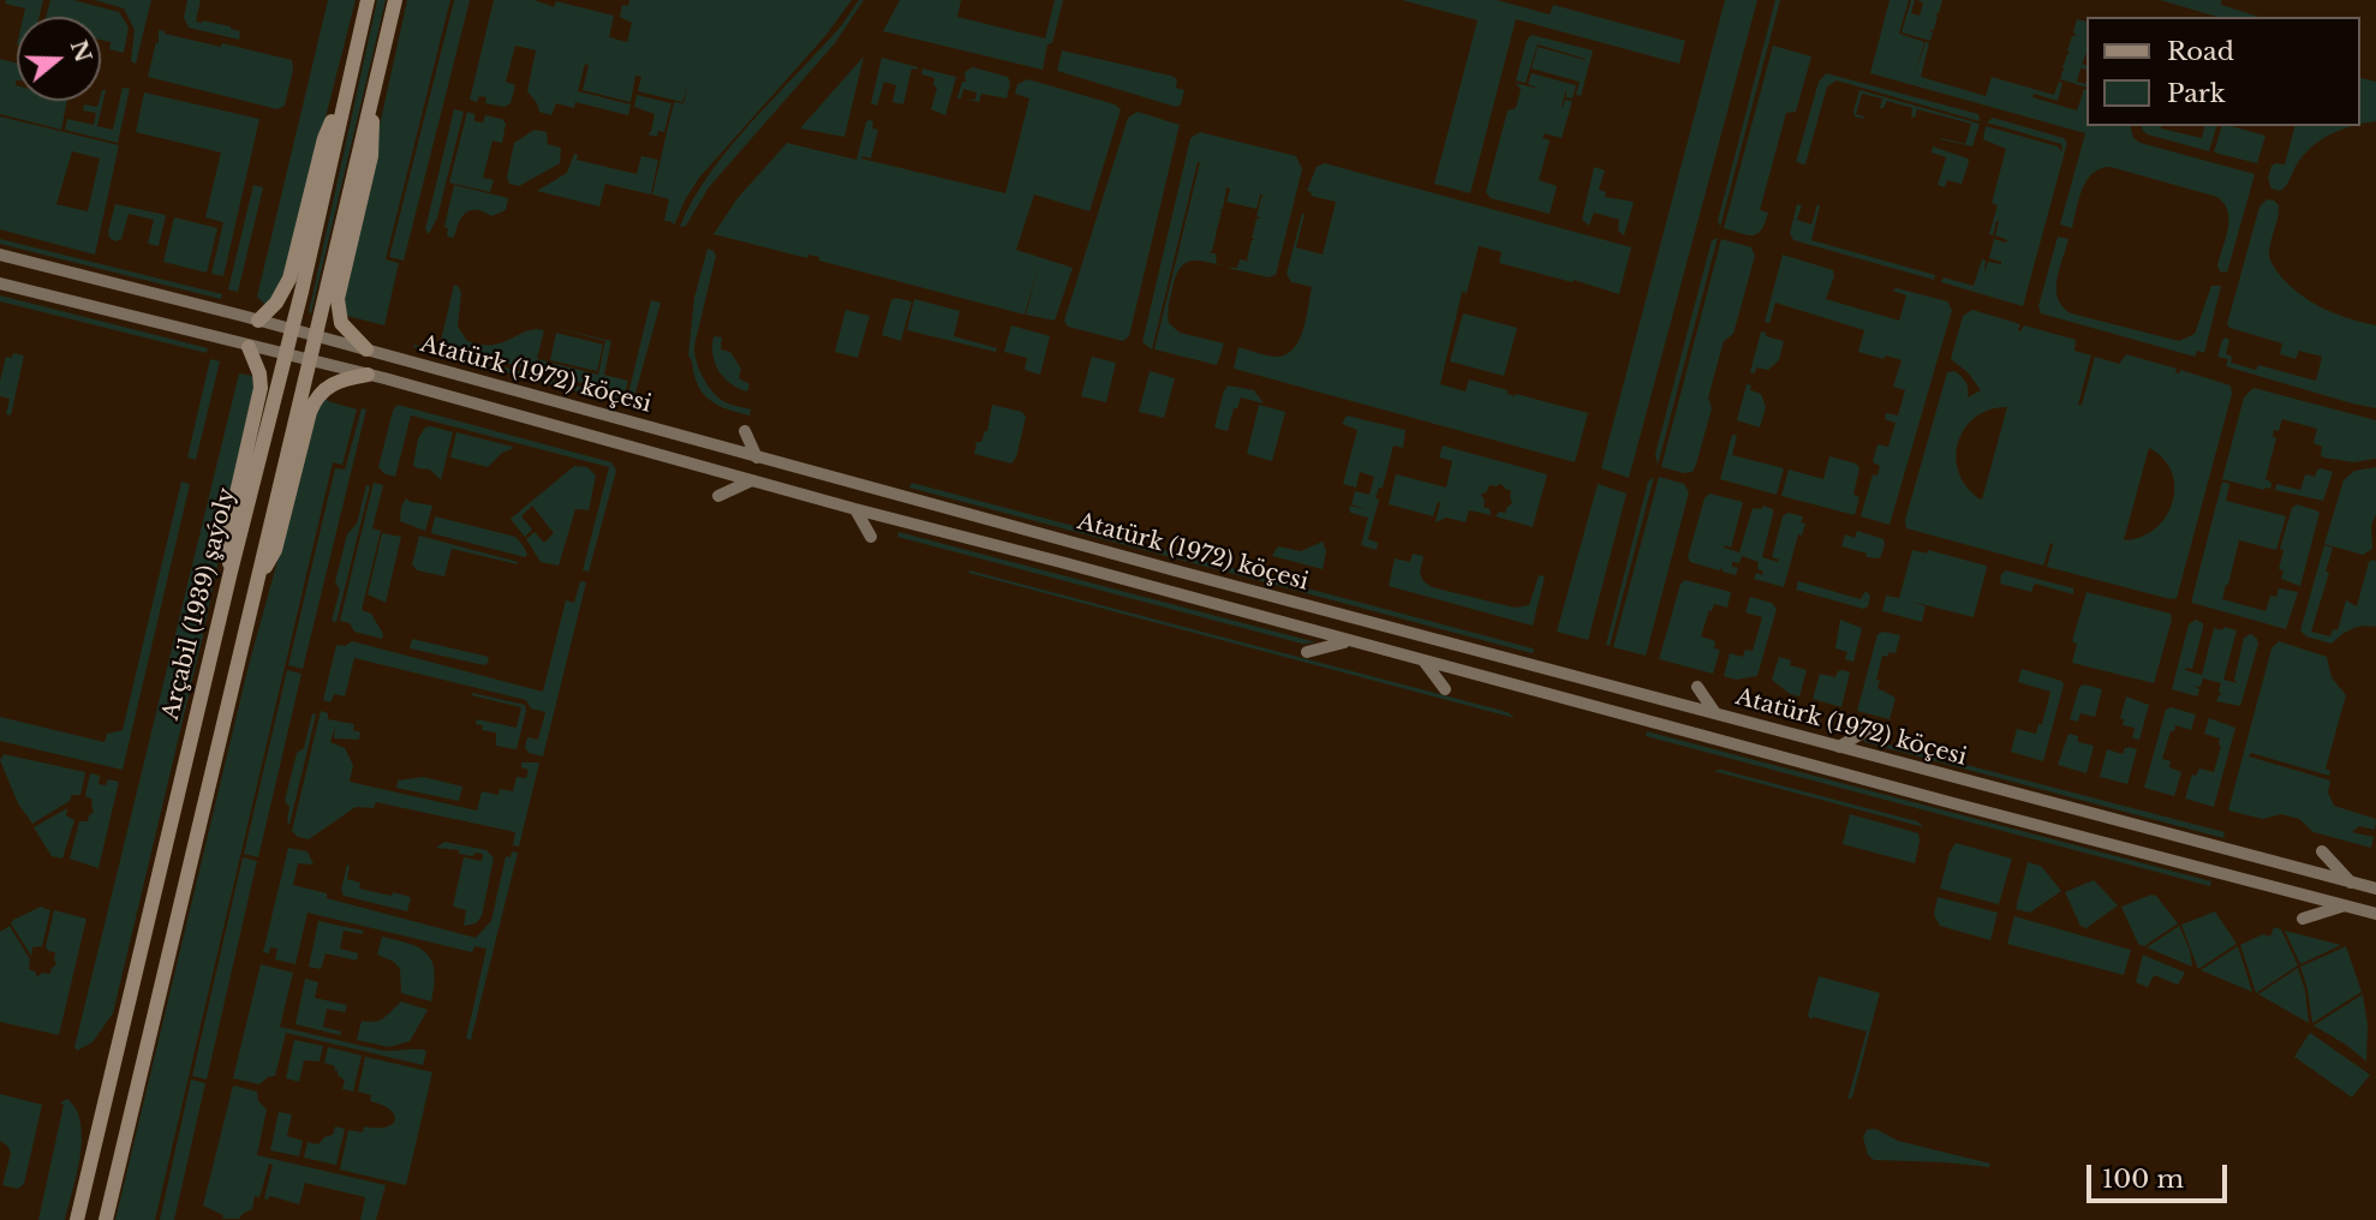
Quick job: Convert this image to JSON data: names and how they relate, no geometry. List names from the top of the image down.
{
  "streets": {
    "main road": ["Atatürk (1972) köçesi", "Arçabil (1939) şaýoly"]
  },
  "crossings": [
    ["Atatürk (1972) köçesi", "Arçabil (1939) şaýoly"]
  ],
  "legend": ["Road", "Park"],
  "scale_bar": "100 m",
  "north": "right"
}
